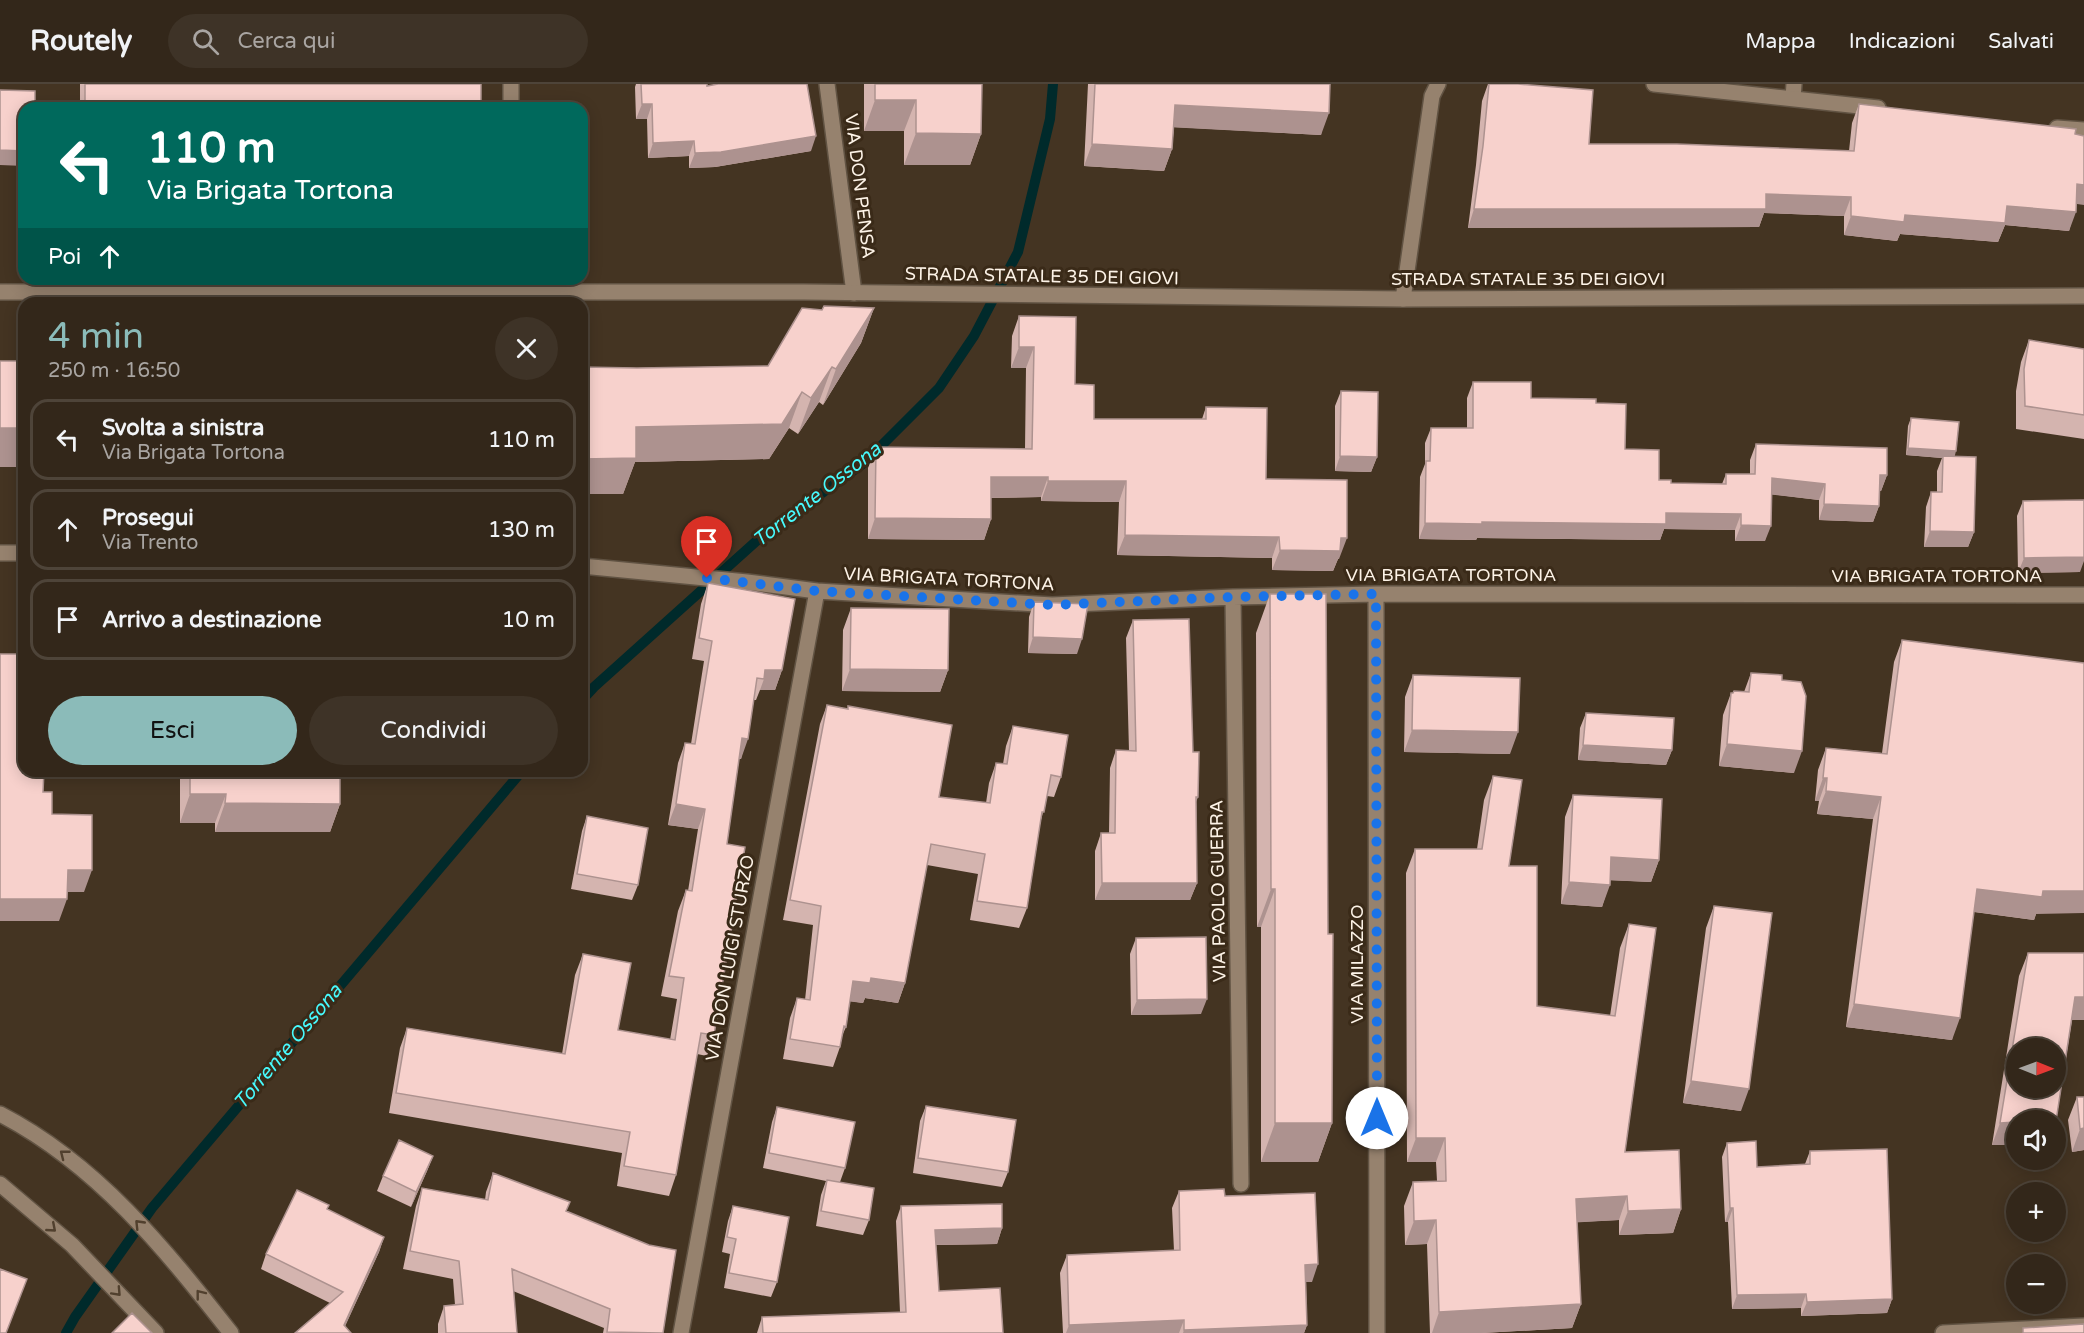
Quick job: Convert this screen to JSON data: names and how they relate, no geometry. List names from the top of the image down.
{
  "streets": {
    "street": [
      "VIA DON PENSA",
      "STRADA STATALE 35 DEI GIOVI",
      "VIA BRIGATA TORTONA",
      "VIA PAOLO GUERRA",
      "VIA DON LUIGI STURZO",
      "VIA MILAZZO"
    ]
  },
  "crossings": [
    ["VIA DON PENSA", "STRADA STATALE 35 DEI GIOVI"],
    ["VIA BRIGATA TORTONA", "VIA PAOLO GUERRA"],
    ["VIA BRIGATA TORTONA", "VIA DON LUIGI STURZO"],
    ["VIA BRIGATA TORTONA", "VIA MILAZZO"]
  ],
  "water": ["Torrente Ossona"],
  "north": "right",
  "page": {
    "header": "Routely",
    "search": "Cerca qui",
    "nav": ["Mappa", "Indicazioni", "Salvati"],
    "turn": ["110 m", "Via Brigata Tortona"],
    "then": "Poi",
    "heading": ["4 min", "250 m · 16:50"],
    "list": [
      {
        "name": "Svolta a sinistra",
        "note": "Via Brigata Tortona",
        "value": "110 m"
      },
      {
        "name": "Prosegui",
        "note": "Via Trento",
        "value": "130 m"
      },
      {
        "name": "Arrivo a destinazione",
        "value": "10 m"
      }
    ],
    "buttons": ["Esci", "Condividi"],
    "map_buttons": ["+", "−"]
  }
}
